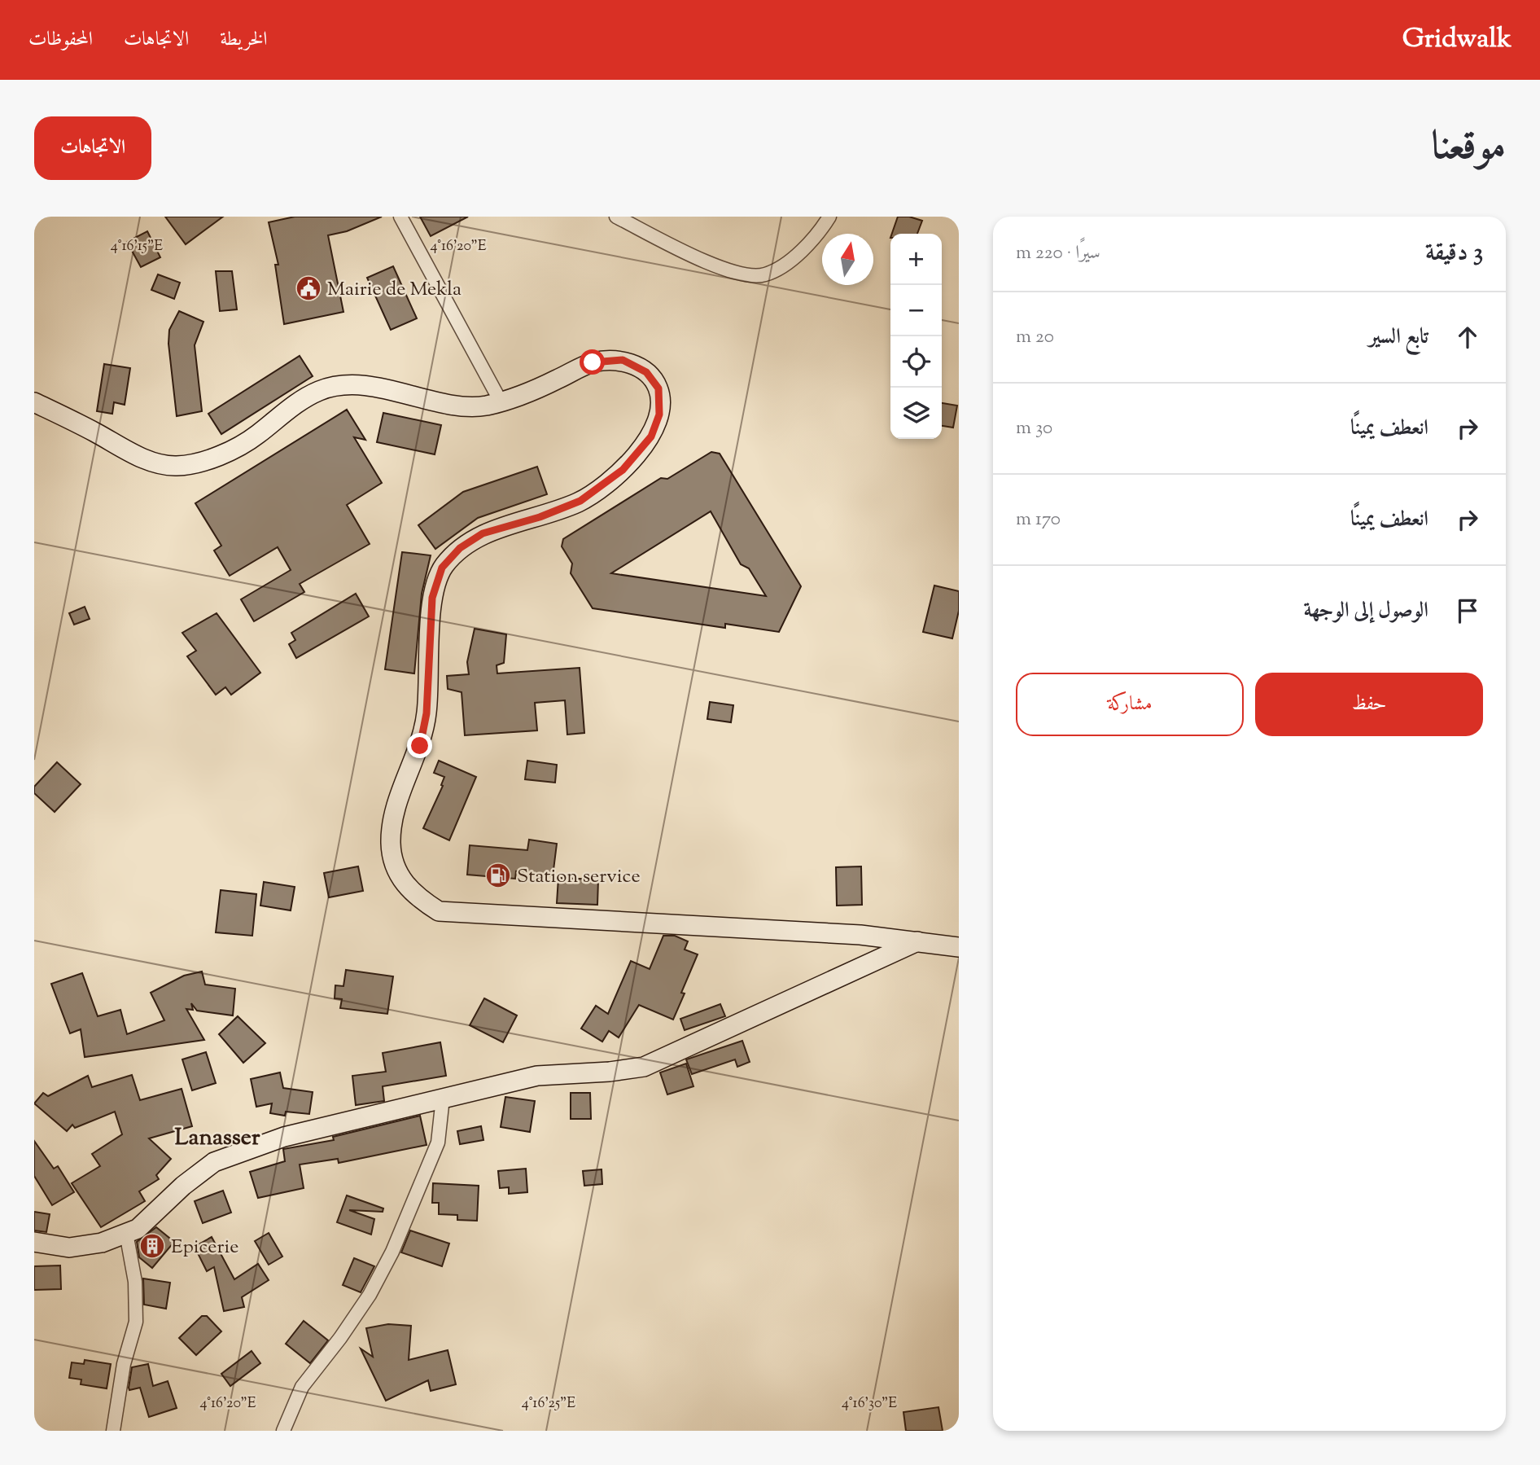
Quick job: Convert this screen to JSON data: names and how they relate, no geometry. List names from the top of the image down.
{
  "districts": ["Lanasser"],
  "places": {
    "public building": ["Mairie de Mekla"],
    "fuel station": ["Station service"],
    "building": ["Epicerie"]
  },
  "north": "top",
  "page": {
    "header": "Gridwalk",
    "nav": ["الخريطة", "الاتجاهات", "المحفوظات"],
    "title": "موقعنا",
    "buttons": [
      "الاتجاهات",
      ["حفظ", "مشاركة"]
    ],
    "heading": ["3 دقيقة", "سيرًا · 220 m"],
    "map_buttons": ["+", "−"],
    "list": [
      ["تابع السير", "20 m"],
      ["انعطف يمينًا", "30 m"],
      ["انعطف يمينًا", "170 m"],
      "الوصول إلى الوجهة"
    ]
  },
  "coordinates": [
    "4°16'15\"E",
    "4°16'20\"E",
    "4°16'25\"E",
    "4°16'30\"E"
  ]
}
